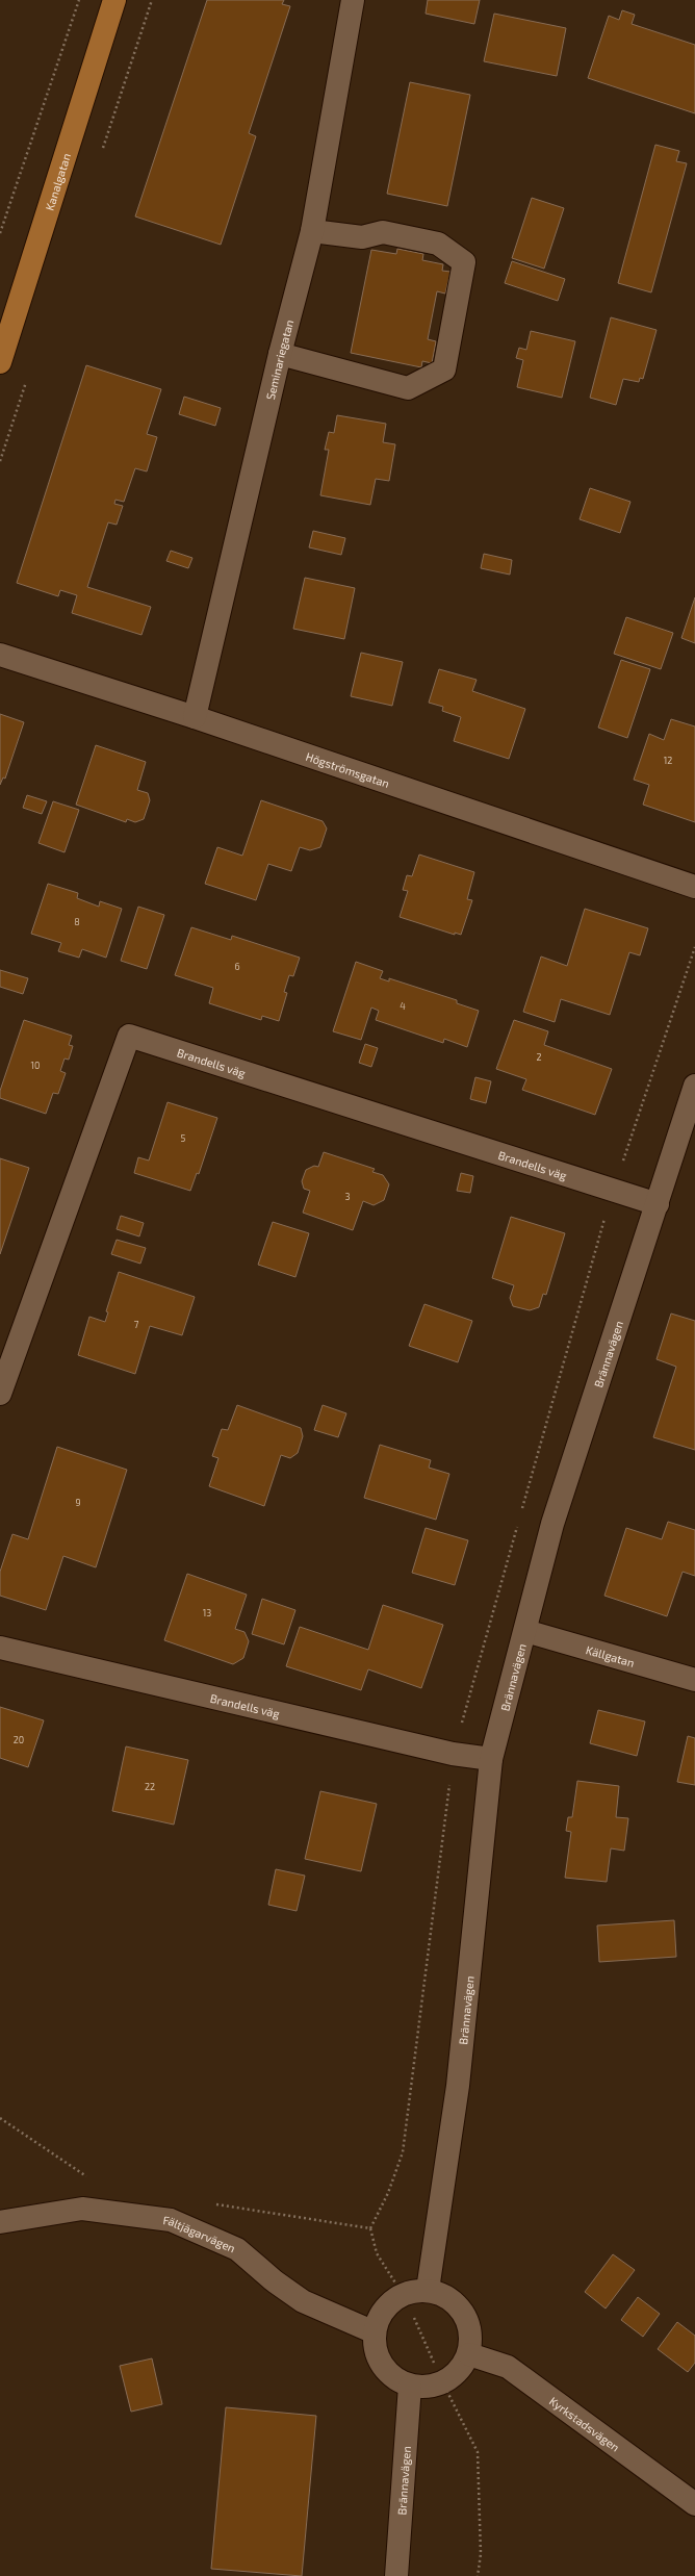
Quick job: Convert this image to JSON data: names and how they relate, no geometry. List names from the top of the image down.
{
  "streets": {
    "main road": ["Kanalgatan"],
    "street": [
      "Seminariegatan",
      "Högströmsgatan",
      "Brandells väg",
      "Brännavägen",
      "Källgatan",
      "Fältjägarvägen",
      "Kyrkstadsvägen"
    ]
  },
  "crossings": [
    ["Seminariegatan", "Högströmsgatan"],
    ["Brandells väg", "Brännavägen"],
    ["Brännavägen", "Källgatan"],
    ["Brännavägen", "Fältjägarvägen"],
    ["Brännavägen", "Kyrkstadsvägen"],
    ["Fältjägarvägen", "Kyrkstadsvägen"]
  ],
  "house_numbers": [
    "12",
    "8",
    "6",
    "4",
    "2",
    "10",
    "5",
    "3",
    "7",
    "9",
    "13",
    "20",
    "22"
  ]
}
